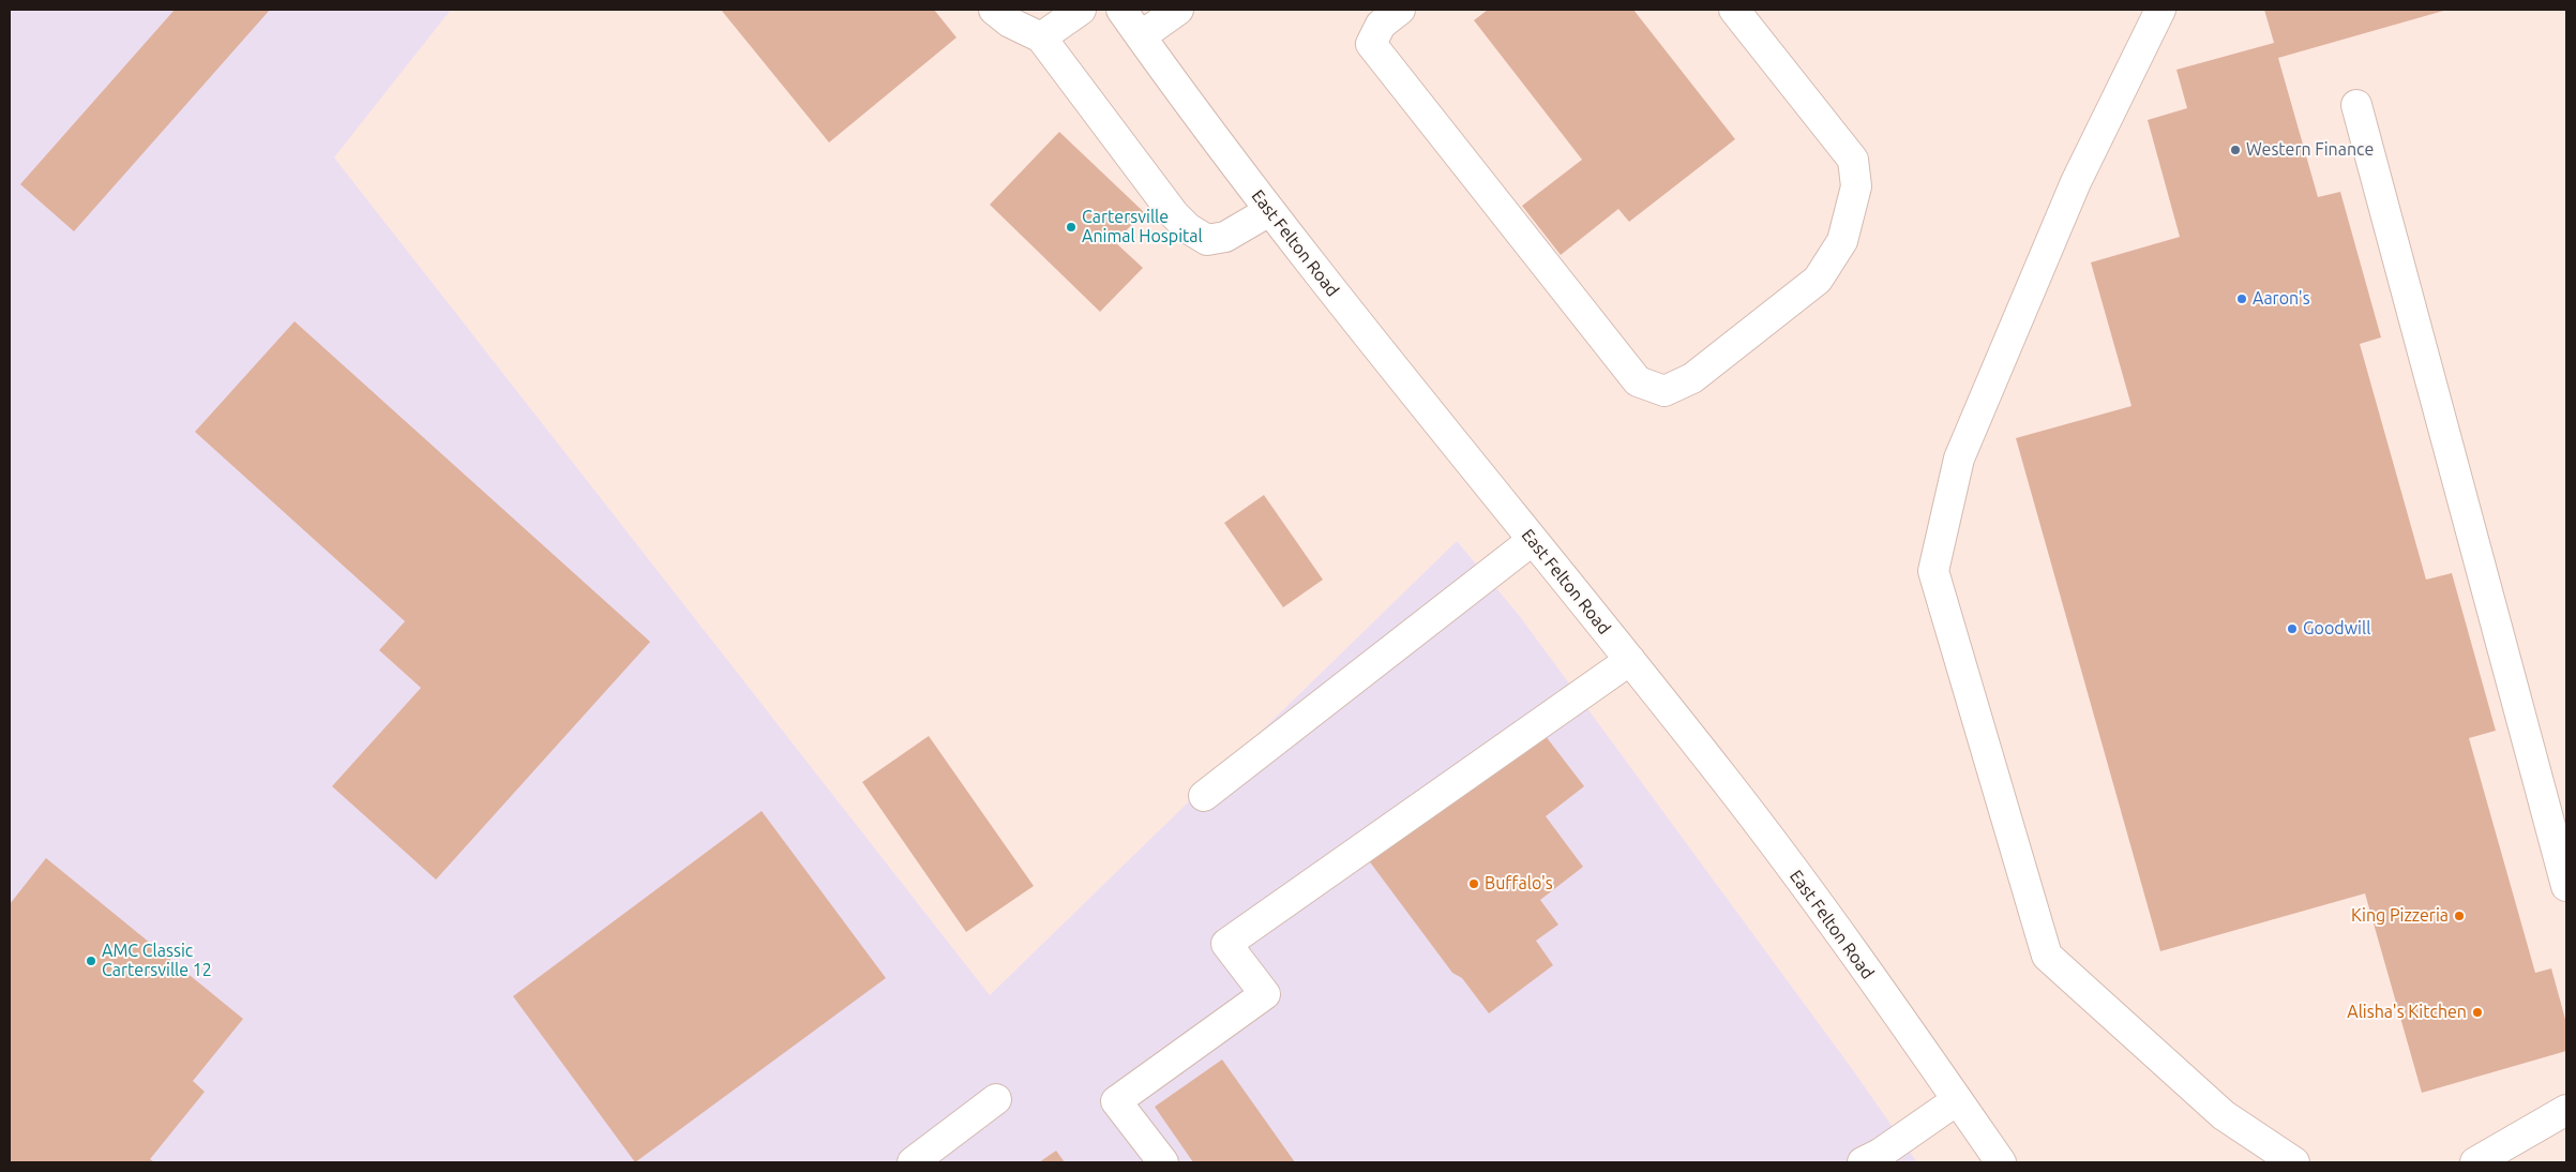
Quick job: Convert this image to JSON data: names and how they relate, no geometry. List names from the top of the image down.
{
  "streets": {
    "street": ["East Felton Road"]
  },
  "places": [
    "Western Finance",
    "Cartersville Animal Hospital",
    "Aaron's",
    "Goodwill",
    "Buffalo's",
    "King Pizzeria",
    "AMC Classic Cartersville 12",
    "Alisha's Kitchen"
  ]
}
